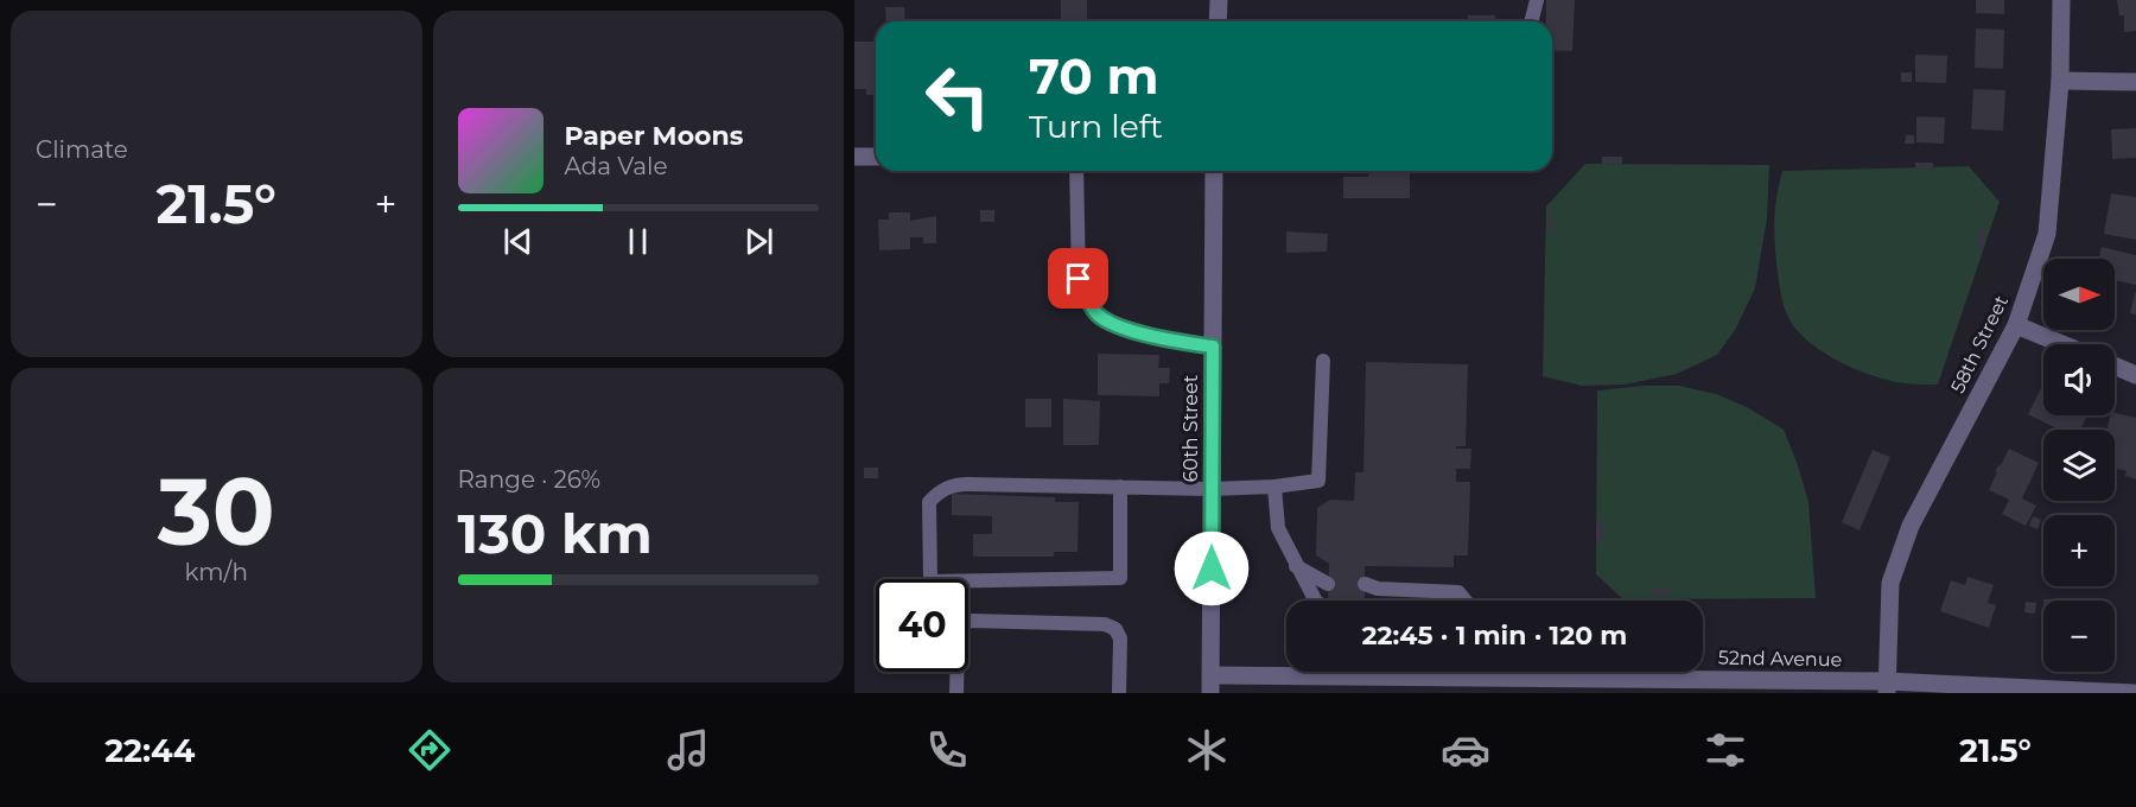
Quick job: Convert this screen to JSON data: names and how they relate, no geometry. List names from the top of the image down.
{
  "streets": {
    "street": ["58th Street", "60th Street", "52nd Avenue"]
  },
  "crossings": [
    ["58th Street", "52nd Avenue"],
    ["60th Street", "52nd Avenue"]
  ],
  "north": "right",
  "page": {
    "tile": [
      "Climate",
      ["30", "km/h"],
      ["Range · 26%", "130 km"]
    ],
    "turn": ["70 m", "Turn left"],
    "song": ["Paper Moons", "Ada Vale"],
    "heat": ["−", "21.5°", "+"],
    "map_buttons": ["+", "−"],
    "limit": "40",
    "trip": "22:45 · 1 min · 120 m",
    "tabs": ["22:44", "21.5°"]
  }
}
